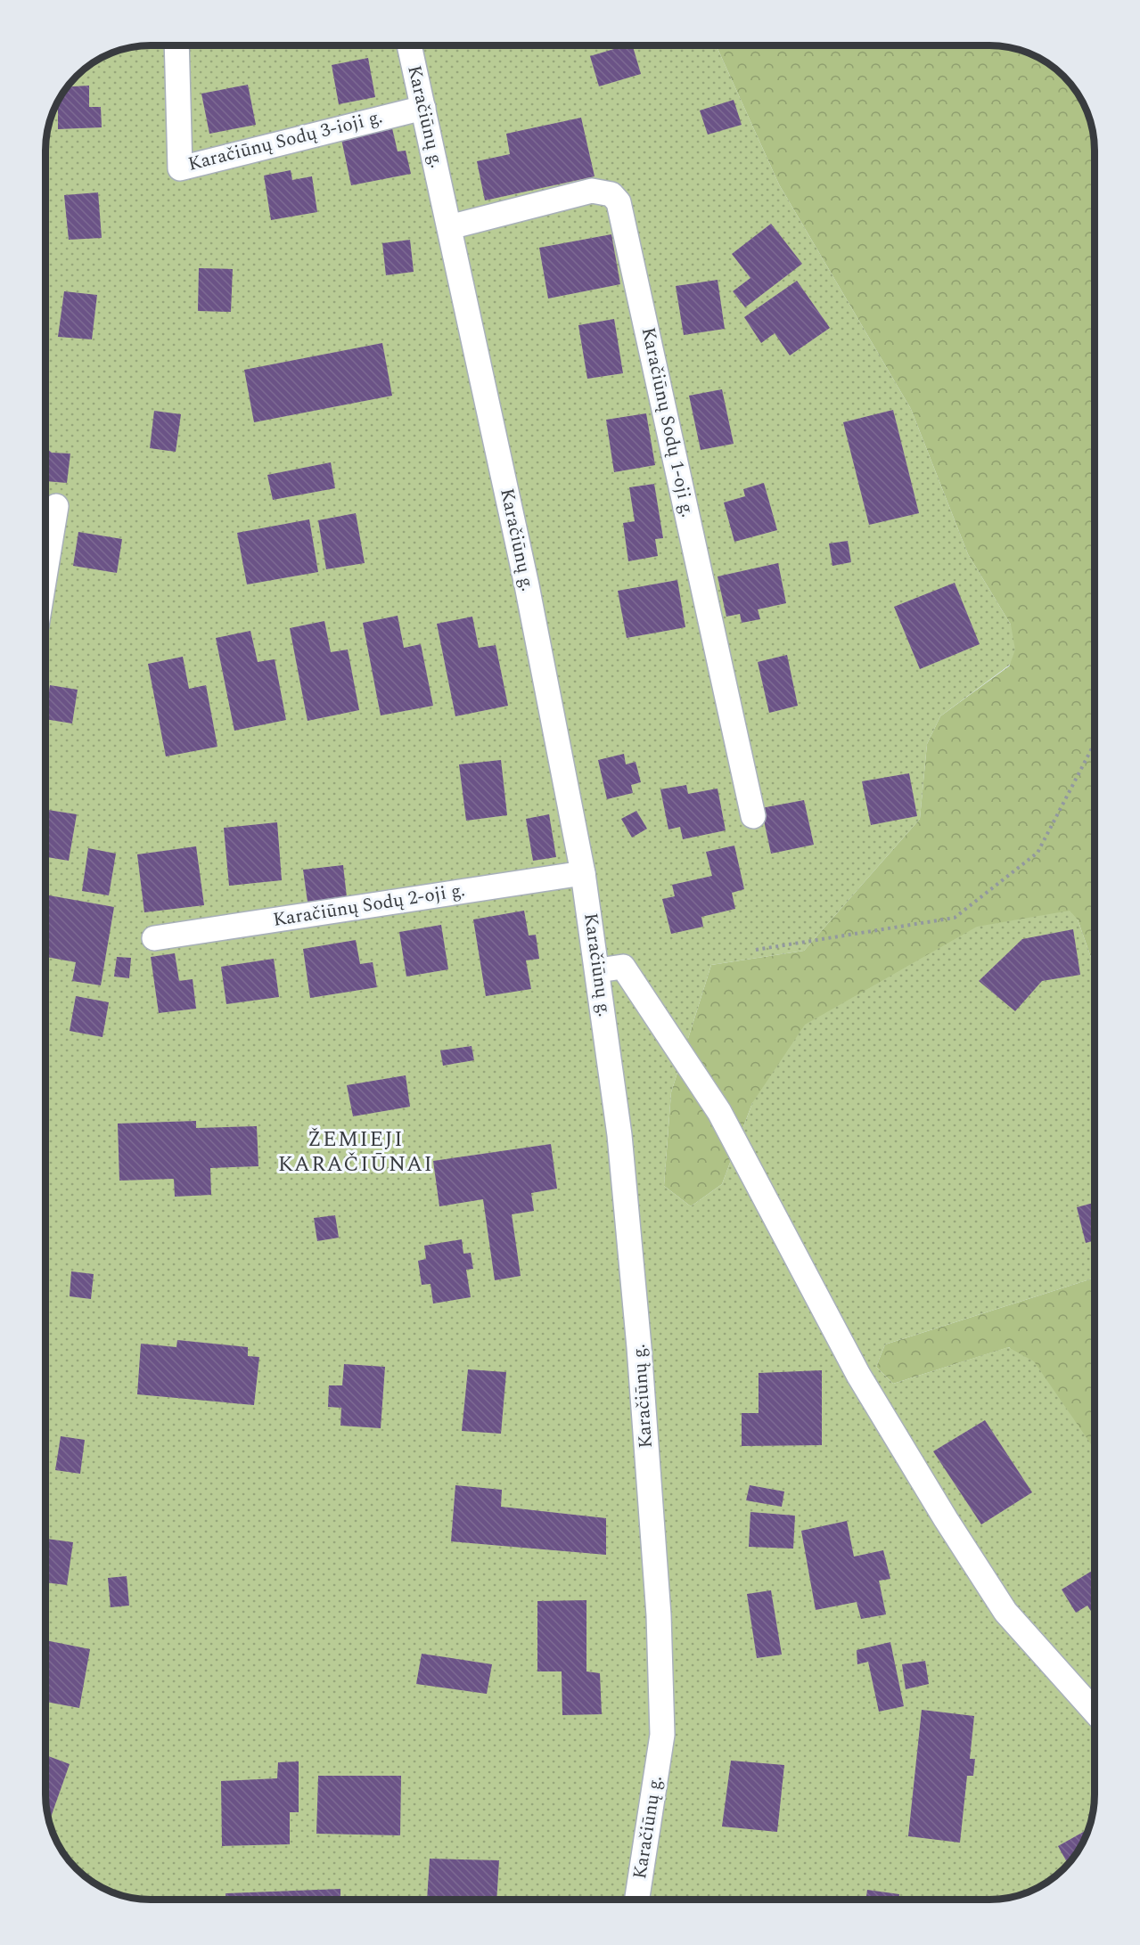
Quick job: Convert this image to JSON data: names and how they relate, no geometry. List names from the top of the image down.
{
  "streets": {
    "street": [
      "Karačiūnų g.",
      "Karačiūnų Sodų 3-ioji g.",
      "Karačiūnų Sodų 1-oji g.",
      "Karačiūnų Sodų 2-oji g."
    ]
  },
  "crossings": [
    ["Karačiūnų g.", "Karačiūnų Sodų 3-ioji g."],
    ["Karačiūnų g.", "Karačiūnų Sodų 1-oji g."],
    ["Karačiūnų g.", "Karačiūnų Sodų 2-oji g."]
  ],
  "districts": ["ŽEMIEJI KARAČIŪNAI"]
}
